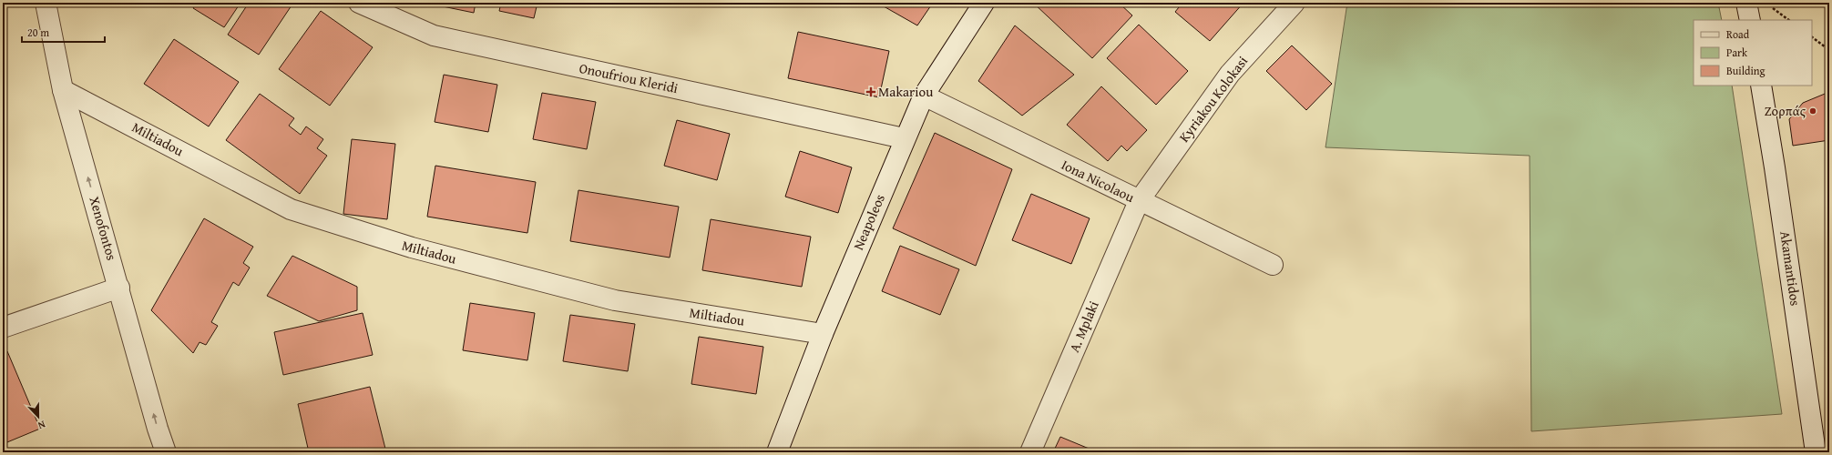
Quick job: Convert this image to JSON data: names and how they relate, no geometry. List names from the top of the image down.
{
  "streets": {
    "street": [
      "Onoufriou Kleridi",
      "Kyriakou Kolokasi",
      "Miltiadou",
      "Iona Nicolaou",
      "Neapoleos",
      "Xenofontos",
      "Akamantidos",
      "A. Mplaki"
    ]
  },
  "crossings": [
    ["Onoufriou Kleridi", "Neapoleos"],
    ["Kyriakou Kolokasi", "Iona Nicolaou"],
    ["Kyriakou Kolokasi", "A. Mplaki"],
    ["Miltiadou", "Neapoleos"],
    ["Miltiadou", "Xenofontos"],
    ["Iona Nicolaou", "Neapoleos"],
    ["Iona Nicolaou", "A. Mplaki"]
  ],
  "one_way": ["Xenofontos"],
  "places": {
    "health": ["Makariou"],
    "other": ["Ζορπάς"]
  },
  "legend": ["Road", "Park", "Building"],
  "scale_bar": "20 m",
  "north": "bottom"
}
